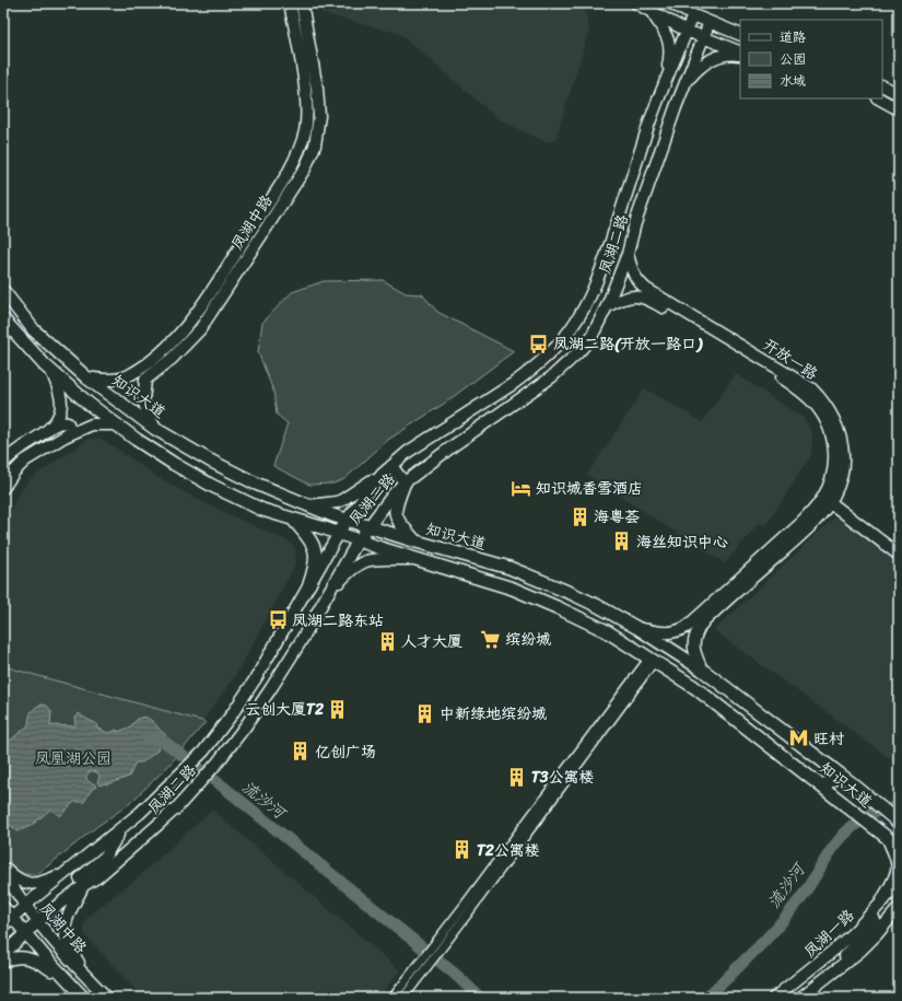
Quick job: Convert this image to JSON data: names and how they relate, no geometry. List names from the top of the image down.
{
  "streets": {
    "main road": ["知识大道"],
    "street": [
      "凤湖中路",
      "凤湖二路",
      "开放一路",
      "凤湖一路"
    ]
  },
  "crossings": [
    ["凤湖中路", "凤湖二路"],
    ["凤湖中路", "知识大道"],
    ["凤湖二路", "开放一路"],
    ["凤湖二路", "知识大道"],
    ["开放一路", "知识大道"]
  ],
  "water": ["流沙河"],
  "parks": ["凤凰湖公园"],
  "places": {
    "bus stop": ["凤湖二路(开放一路口)", "凤湖二路东站"],
    "hotel": ["知识城香雪酒店"],
    "building": [
      "海粤荟",
      "海丝知识中心",
      "人才大厦",
      "云创大厦T2",
      "中新绿地缤纷城",
      "亿创广场",
      "T3公寓楼",
      "T2公寓楼"
    ],
    "supermarket": ["缤纷城"],
    "metro station": ["旺村"]
  },
  "legend": ["道路", "公园", "水域"]
}
